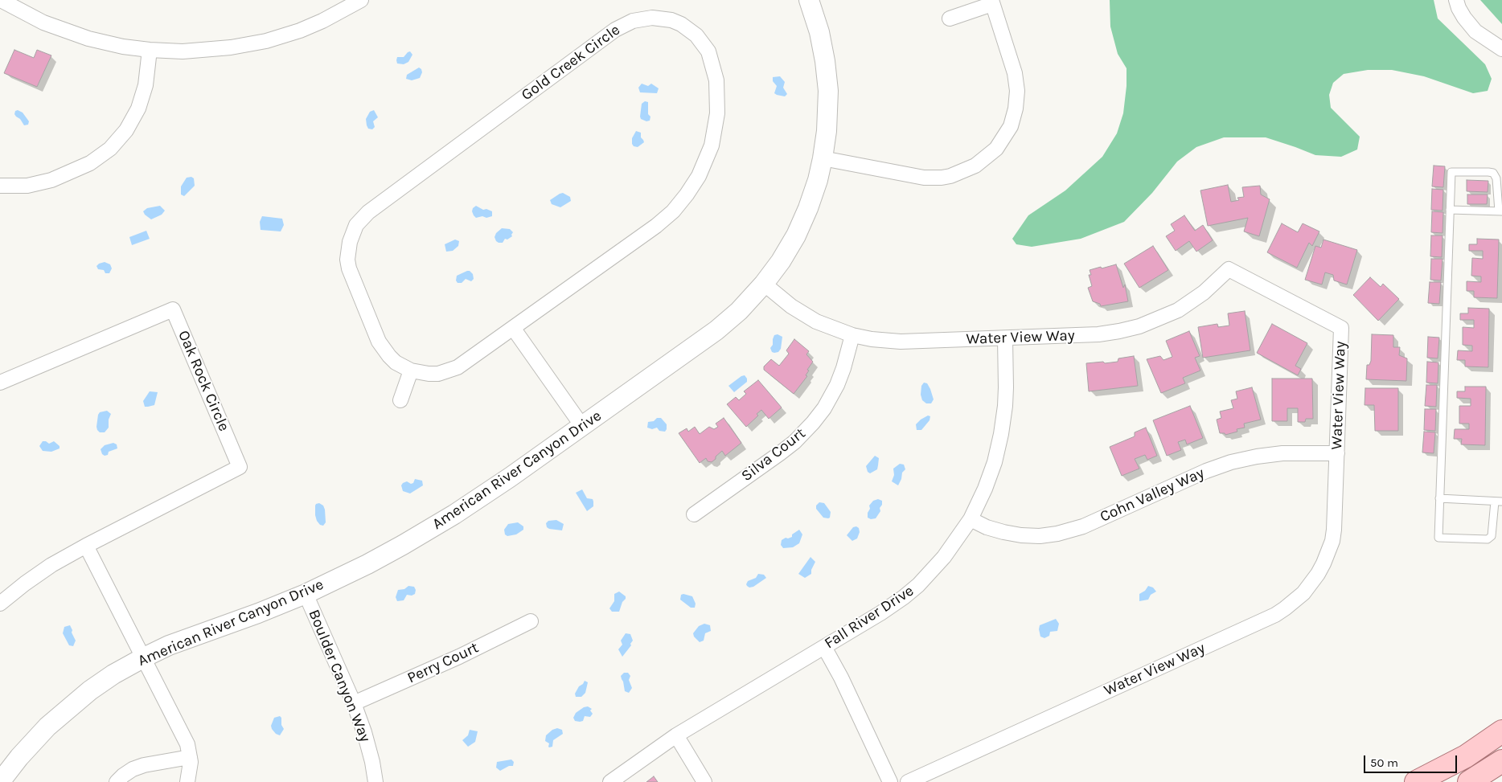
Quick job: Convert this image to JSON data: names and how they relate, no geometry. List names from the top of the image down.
{
  "streets": {
    "main road": ["American River Canyon Drive"],
    "street": [
      "Gold Creek Circle",
      "Water View Way",
      "Oak Rock Circle",
      "Silva Court",
      "Cohn Valley Way",
      "Fall River Drive",
      "Perry Court",
      "Boulder Canyon Way"
    ]
  },
  "crossings": [
    ["Water View Way", "Silva Court"],
    ["Water View Way", "American River Canyon Drive"],
    ["Water View Way", "Cohn Valley Way"],
    ["Water View Way", "Fall River Drive"],
    ["American River Canyon Drive", "Boulder Canyon Way"],
    ["Cohn Valley Way", "Fall River Drive"],
    ["Perry Court", "Boulder Canyon Way"]
  ],
  "scale_bar": "50 m"
}
